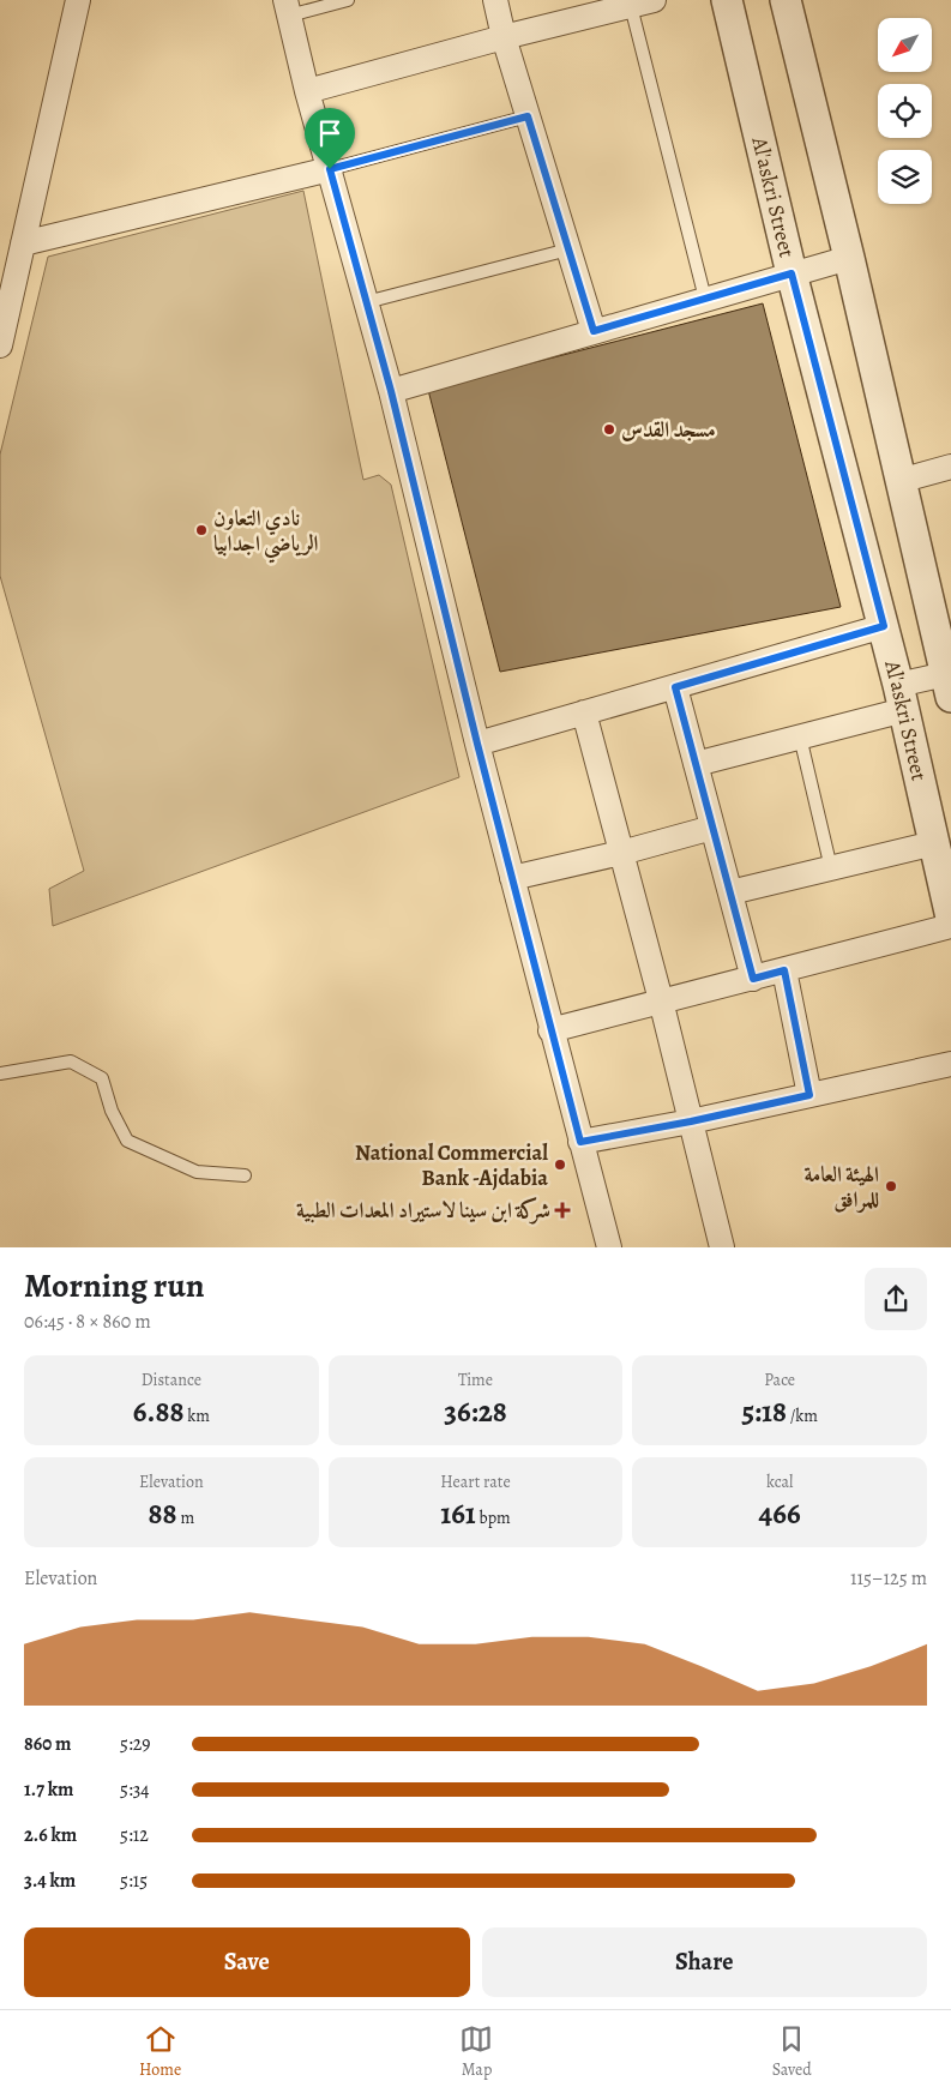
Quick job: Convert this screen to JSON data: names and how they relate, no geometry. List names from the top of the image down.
{
  "streets": {
    "street": ["Al'askri Street"]
  },
  "places": {
    "other": [
      "مسجد القدس",
      "نادي التعاون الرياضي اجدابيا",
      "National Commercial Bank -Ajdabia",
      "الهيئة العامة للمرافق"
    ],
    "health": ["شركة ابن سينا لاستيراد المعدات الطبية"]
  },
  "north": "bottom left",
  "page": {
    "heading": ["Morning run", "06:45 · 8 × 860 m"],
    "stats": [
      ["Distance", "6.88 km"],
      ["Time", "36:28"],
      ["Pace", "5:18 /km"],
      ["Elevation", "88 m"],
      ["Heart rate", "161 bpm"],
      ["kcal", "466"]
    ],
    "chart": ["Elevation", "115–125 m"],
    "list": [
      {
        "name": "860 m",
        "note": "5:29"
      },
      {
        "name": "1.7 km",
        "note": "5:34"
      },
      {
        "name": "2.6 km",
        "note": "5:12"
      },
      {
        "name": "3.4 km",
        "note": "5:15"
      }
    ],
    "buttons": ["Save", "Share"],
    "tabs": ["Home", "Map", "Saved"]
  }
}
